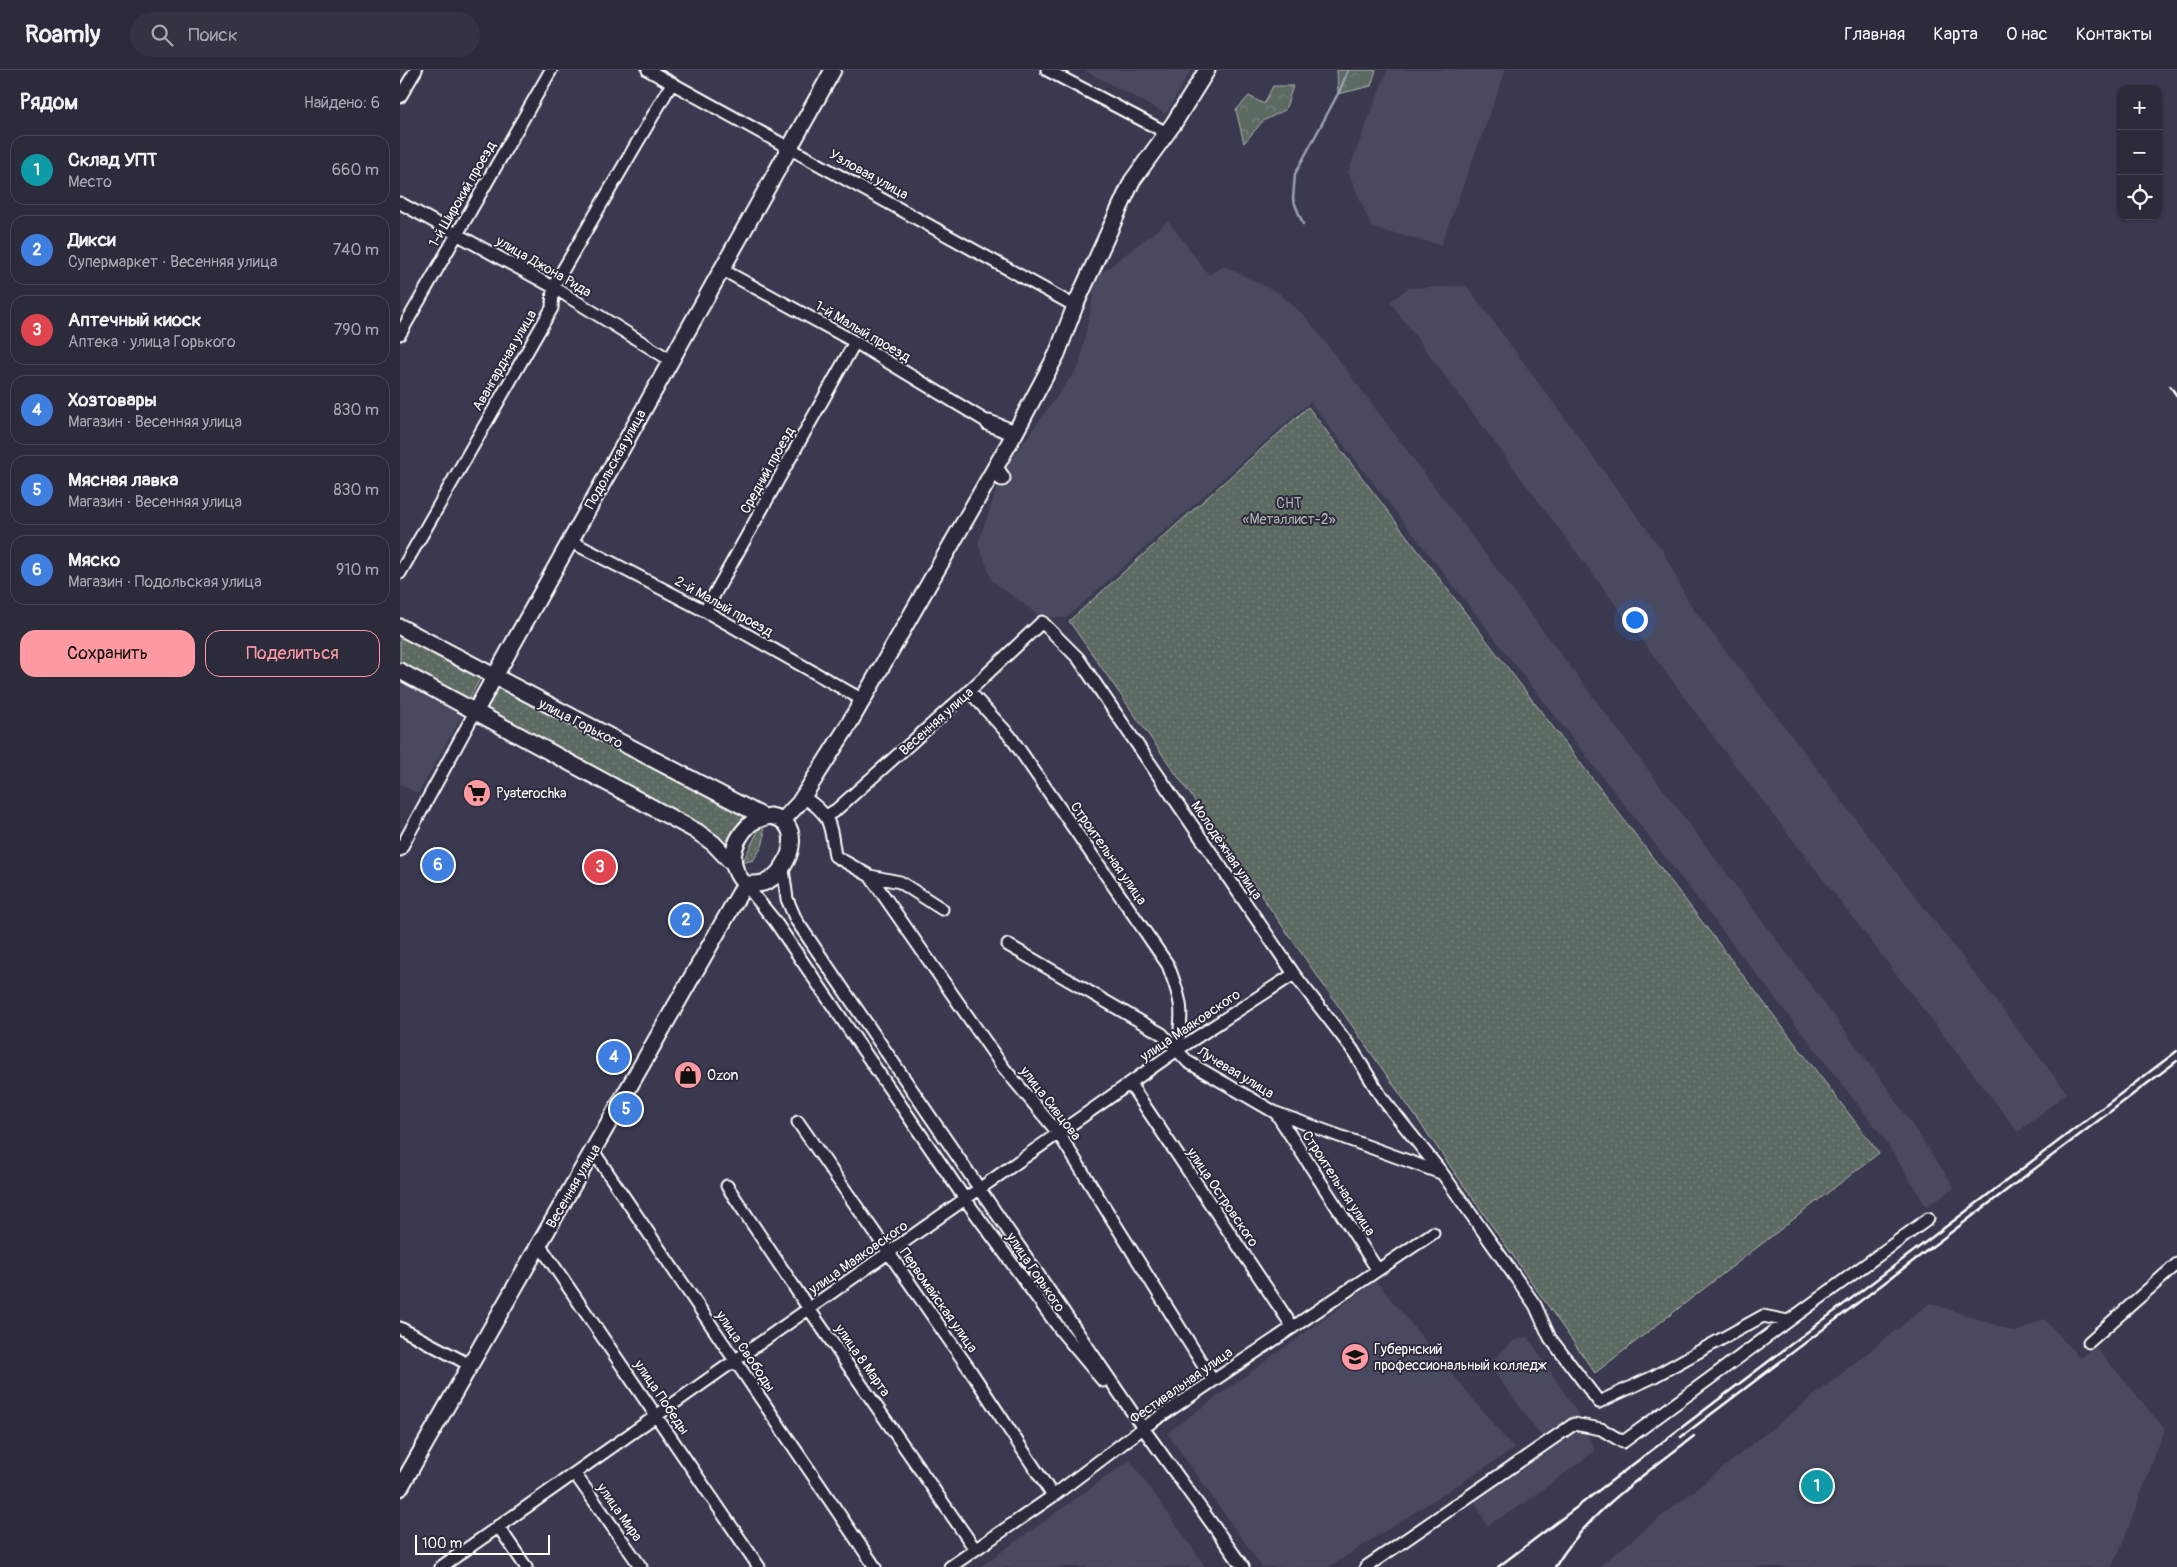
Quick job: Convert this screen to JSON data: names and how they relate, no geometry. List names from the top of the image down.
{
  "streets": {
    "street": [
      "Узловая улица",
      "1-й Широкий проезд",
      "улица Джона Рида",
      "1-й Малый проезд",
      "Авангардная улица",
      "Подольская улица",
      "Средний проезд",
      "2-й Малый проезд",
      "Весенняя улица",
      "улица Горького",
      "Молодёжная улица",
      "Строительная улица",
      "улица Маяковского",
      "Лучевая улица",
      "улица Сивцова",
      "улица Островского",
      "Первомайская улица",
      "улица Свободы",
      "улица 8 Марта",
      "Фестивальная улица",
      "улица Победы",
      "улица Мира"
    ]
  },
  "crossings": [
    ["Узловая улица", "Авангардная улица"],
    ["Узловая улица", "Подольская улица"],
    ["1-й Широкий проезд", "улица Джона Рида"],
    ["улица Джона Рида", "Авангардная улица"],
    ["улица Джона Рида", "Подольская улица"],
    ["1-й Малый проезд", "Подольская улица"],
    ["1-й Малый проезд", "Средний проезд"],
    ["Подольская улица", "2-й Малый проезд"],
    ["Подольская улица", "улица Горького"],
    ["Средний проезд", "2-й Малый проезд"],
    ["Весенняя улица", "улица Горького"],
    ["Весенняя улица", "Молодёжная улица"],
    ["Весенняя улица", "Строительная улица"],
    ["Весенняя улица", "улица Свободы"],
    ["Весенняя улица", "улица Победы"],
    ["улица Горького", "улица Маяковского"],
    ["улица Горького", "Фестивальная улица"],
    ["Молодёжная улица", "улица Маяковского"],
    ["Молодёжная улица", "Лучевая улица"],
    ["Строительная улица", "улица Маяковского"],
    ["Строительная улица", "Лучевая улица"],
    ["Строительная улица", "Фестивальная улица"],
    ["улица Маяковского", "Лучевая улица"],
    ["улица Маяковского", "улица Сивцова"],
    ["улица Маяковского", "улица Островского"],
    ["улица Маяковского", "Первомайская улица"],
    ["улица Маяковского", "улица Свободы"],
    ["улица Маяковского", "улица 8 Марта"],
    ["улица Маяковского", "улица Победы"],
    ["улица Маяковского", "улица Мира"],
    ["улица Сивцова", "Фестивальная улица"],
    ["улица Островского", "Фестивальная улица"],
    ["Первомайская улица", "Фестивальная улица"],
    ["улица 8 Марта", "Фестивальная улица"]
  ],
  "parks": ["СНТ «Металлист-2»"],
  "places": {
    "supermarket": ["Pyaterochka"],
    "shop": ["Ozon"],
    "school or university": ["Губернский профессиональный колледж"]
  },
  "scale_bar": "100 m",
  "page": {
    "header": "Roamly",
    "search": "Поиск",
    "nav": [
      "Главная",
      "Карта",
      "О нас",
      "Контакты"
    ],
    "heading": ["Рядом", "Найдено: 6"],
    "map_buttons": ["+", "−"],
    "list": [
      {
        "mark": "1",
        "name": "Склад УПТ",
        "note": "Место",
        "value": "660 m"
      },
      {
        "mark": "2",
        "name": "Дикси",
        "note": "Супермаркет · Весенняя улица",
        "value": "740 m"
      },
      {
        "mark": "3",
        "name": "Аптечный киоск",
        "note": "Аптека · улица Горького",
        "value": "790 m"
      },
      {
        "mark": "4",
        "name": "Хозтовары",
        "note": "Магазин · Весенняя улица",
        "value": "830 m"
      },
      {
        "mark": "5",
        "name": "Мясная лавка",
        "note": "Магазин · Весенняя улица",
        "value": "830 m"
      },
      {
        "mark": "6",
        "name": "Мяско",
        "note": "Магазин · Подольская улица",
        "value": "910 m"
      }
    ],
    "buttons": ["Сохранить", "Поделиться"],
    "pins": [
      "6",
      "3",
      "2",
      "4",
      "5",
      "1"
    ],
    "scale": "100 m"
  }
}
